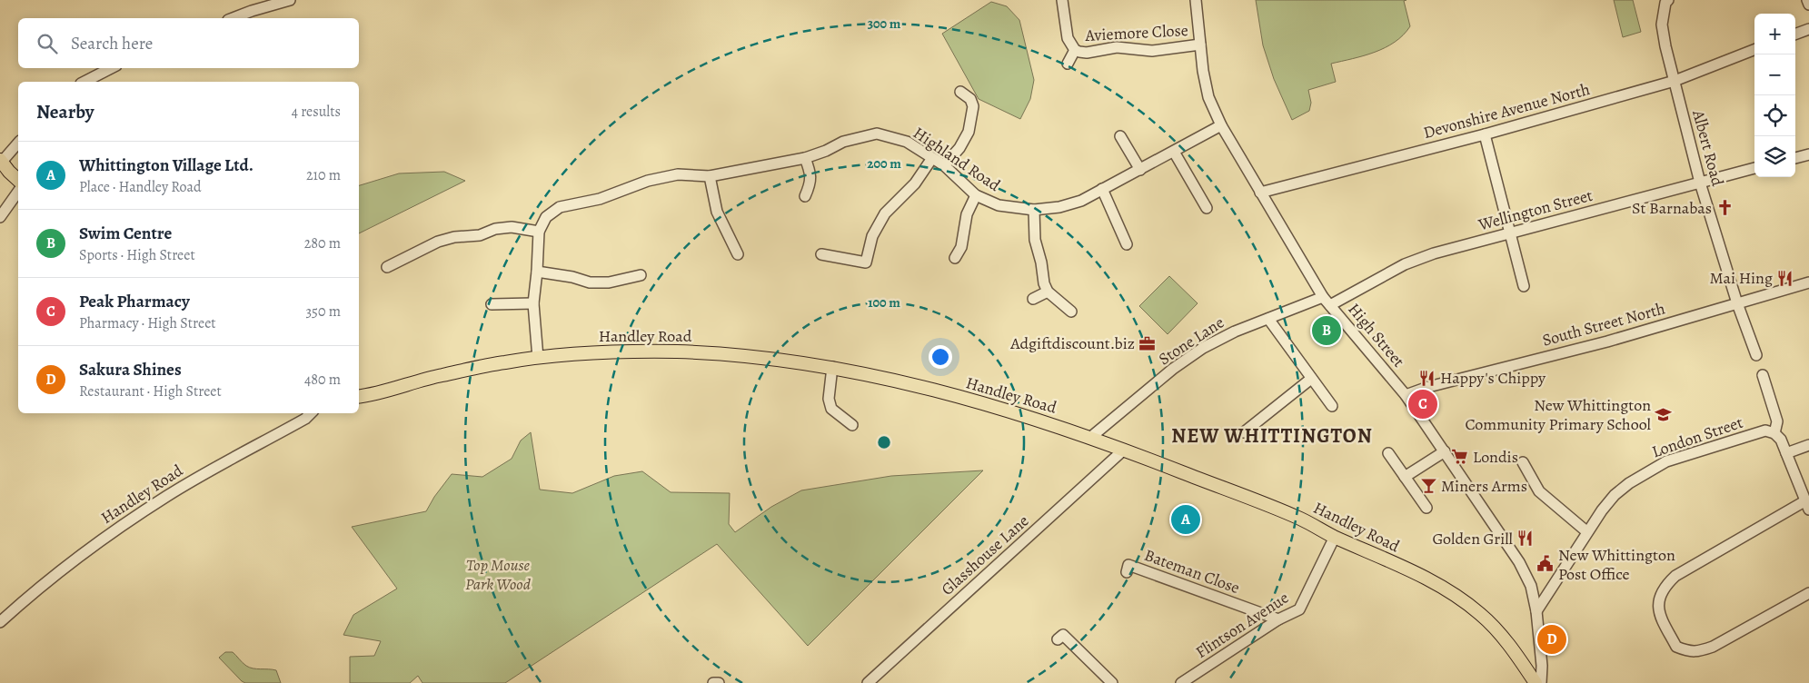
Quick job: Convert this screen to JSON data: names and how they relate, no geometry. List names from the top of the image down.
{
  "streets": {
    "main road": ["Handley Road"],
    "street": [
      "Aviemore Close",
      "Devonshire Avenue North",
      "Albert Road",
      "Highland Road",
      "Wellington Street",
      "South Street North",
      "High Street",
      "Stone Lane",
      "London Street",
      "Glasshouse Lane",
      "Bateman Close",
      "Flintson Avenue"
    ]
  },
  "crossings": [
    ["Aviemore Close", "High Street"],
    ["Devonshire Avenue North", "Albert Road"],
    ["Devonshire Avenue North", "High Street"],
    ["Albert Road", "Wellington Street"],
    ["Albert Road", "South Street North"],
    ["Highland Road", "High Street"],
    ["Wellington Street", "High Street"],
    ["South Street North", "High Street"],
    ["High Street", "Stone Lane"],
    ["High Street", "London Street"],
    ["Handley Road", "Stone Lane"],
    ["Handley Road", "Glasshouse Lane"],
    ["Handley Road", "Flintson Avenue"],
    ["Bateman Close", "Flintson Avenue"]
  ],
  "districts": ["NEW WHITTINGTON"],
  "parks": ["Top Mouse Park Wood"],
  "places": {
    "church": ["St Barnabas"],
    "restaurant": ["Mai Hing", "Happy's Chippy", "Golden Grill"],
    "office": ["Adgiftdiscount.biz"],
    "school or university": ["New Whittington Community Primary School"],
    "supermarket": ["Londis"],
    "bar": ["Miners Arms"],
    "public building": ["New Whittington Post Office"]
  },
  "page": {
    "map_buttons": ["+", "−"],
    "search": "Search here",
    "heading": ["Nearby", "4 results"],
    "list": [
      {
        "mark": "A",
        "name": "Whittington Village Ltd.",
        "note": "Place · Handley Road",
        "value": "210 m"
      },
      {
        "mark": "B",
        "name": "Swim Centre",
        "note": "Sports · High Street",
        "value": "280 m"
      },
      {
        "mark": "C",
        "name": "Peak Pharmacy",
        "note": "Pharmacy · High Street",
        "value": "350 m"
      },
      {
        "mark": "D",
        "name": "Sakura Shines",
        "note": "Restaurant · High Street",
        "value": "480 m"
      }
    ],
    "pins": [
      "B",
      "C",
      "A",
      "D"
    ]
  },
  "rings": ["300 m", "200 m", "100 m"]
}
